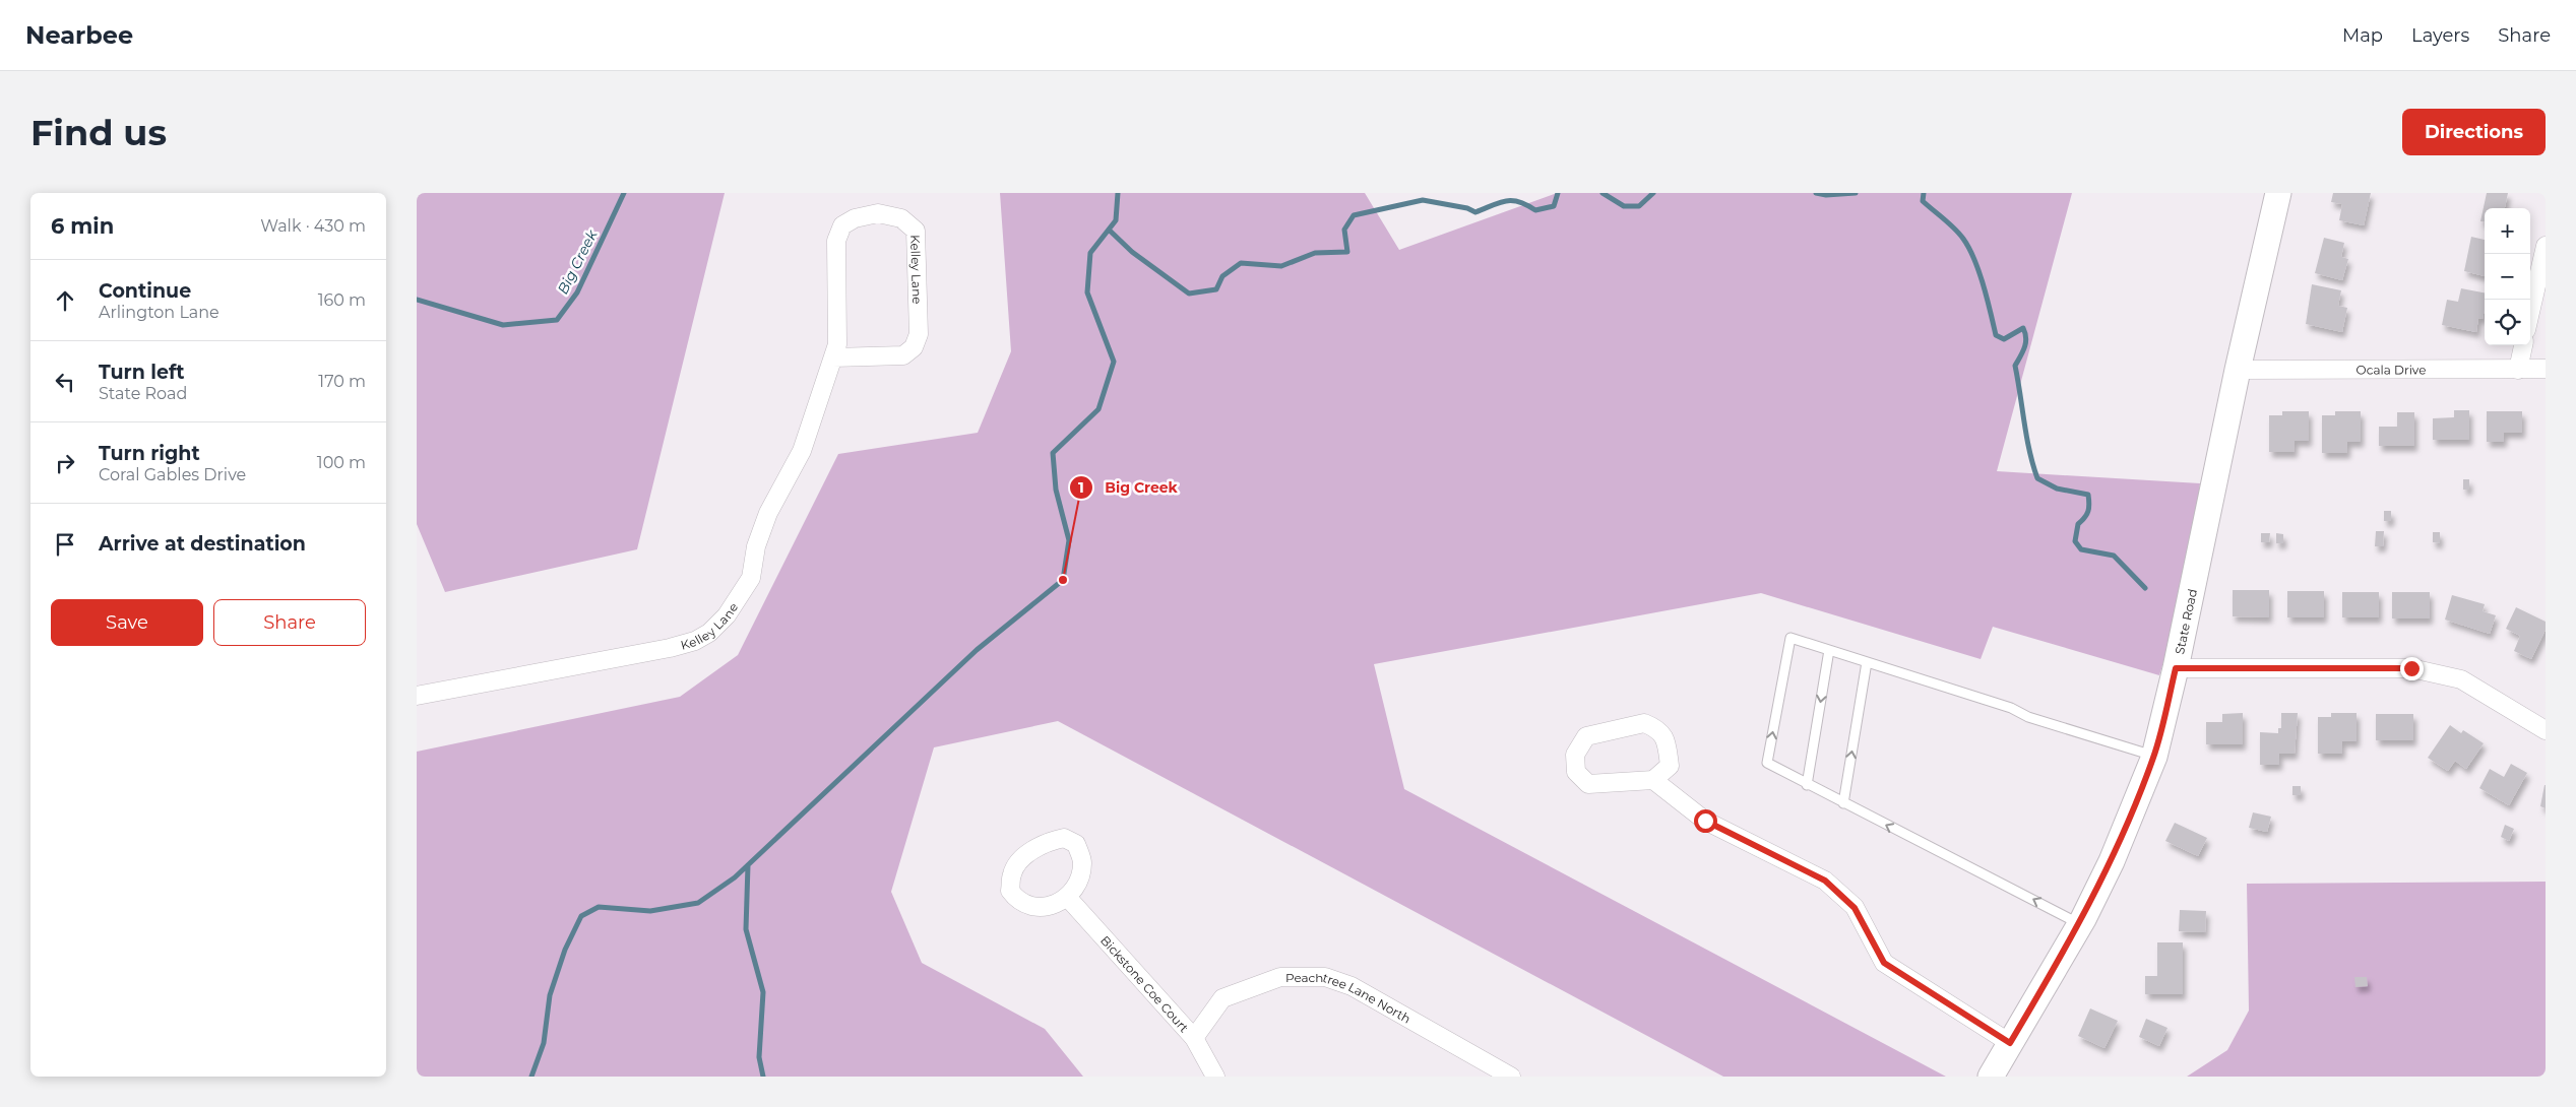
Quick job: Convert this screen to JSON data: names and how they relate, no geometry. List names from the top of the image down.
{
  "streets": {
    "main road": ["State Road"],
    "street": [
      "Kelley Lane",
      "Ocala Drive",
      "Bickstone Coe Court",
      "Peachtree Lane North"
    ]
  },
  "crossings": [
    ["Ocala Drive", "State Road"],
    ["Bickstone Coe Court", "Peachtree Lane North"]
  ],
  "water": ["Big Creek"],
  "places": ["Big Creek"],
  "page": {
    "header": "Nearbee",
    "nav": ["Map", "Layers", "Share"],
    "buttons": [
      "Directions",
      ["Save", "Share"]
    ],
    "title": "Find us",
    "heading": ["6 min", "Walk · 430 m"],
    "map_buttons": ["+", "−"],
    "list": [
      ["Continue", "Arlington Lane", "160 m"],
      ["Turn left", "State Road", "170 m"],
      ["Turn right", "Coral Gables Drive", "100 m"],
      "Arrive at destination"
    ]
  }
}
